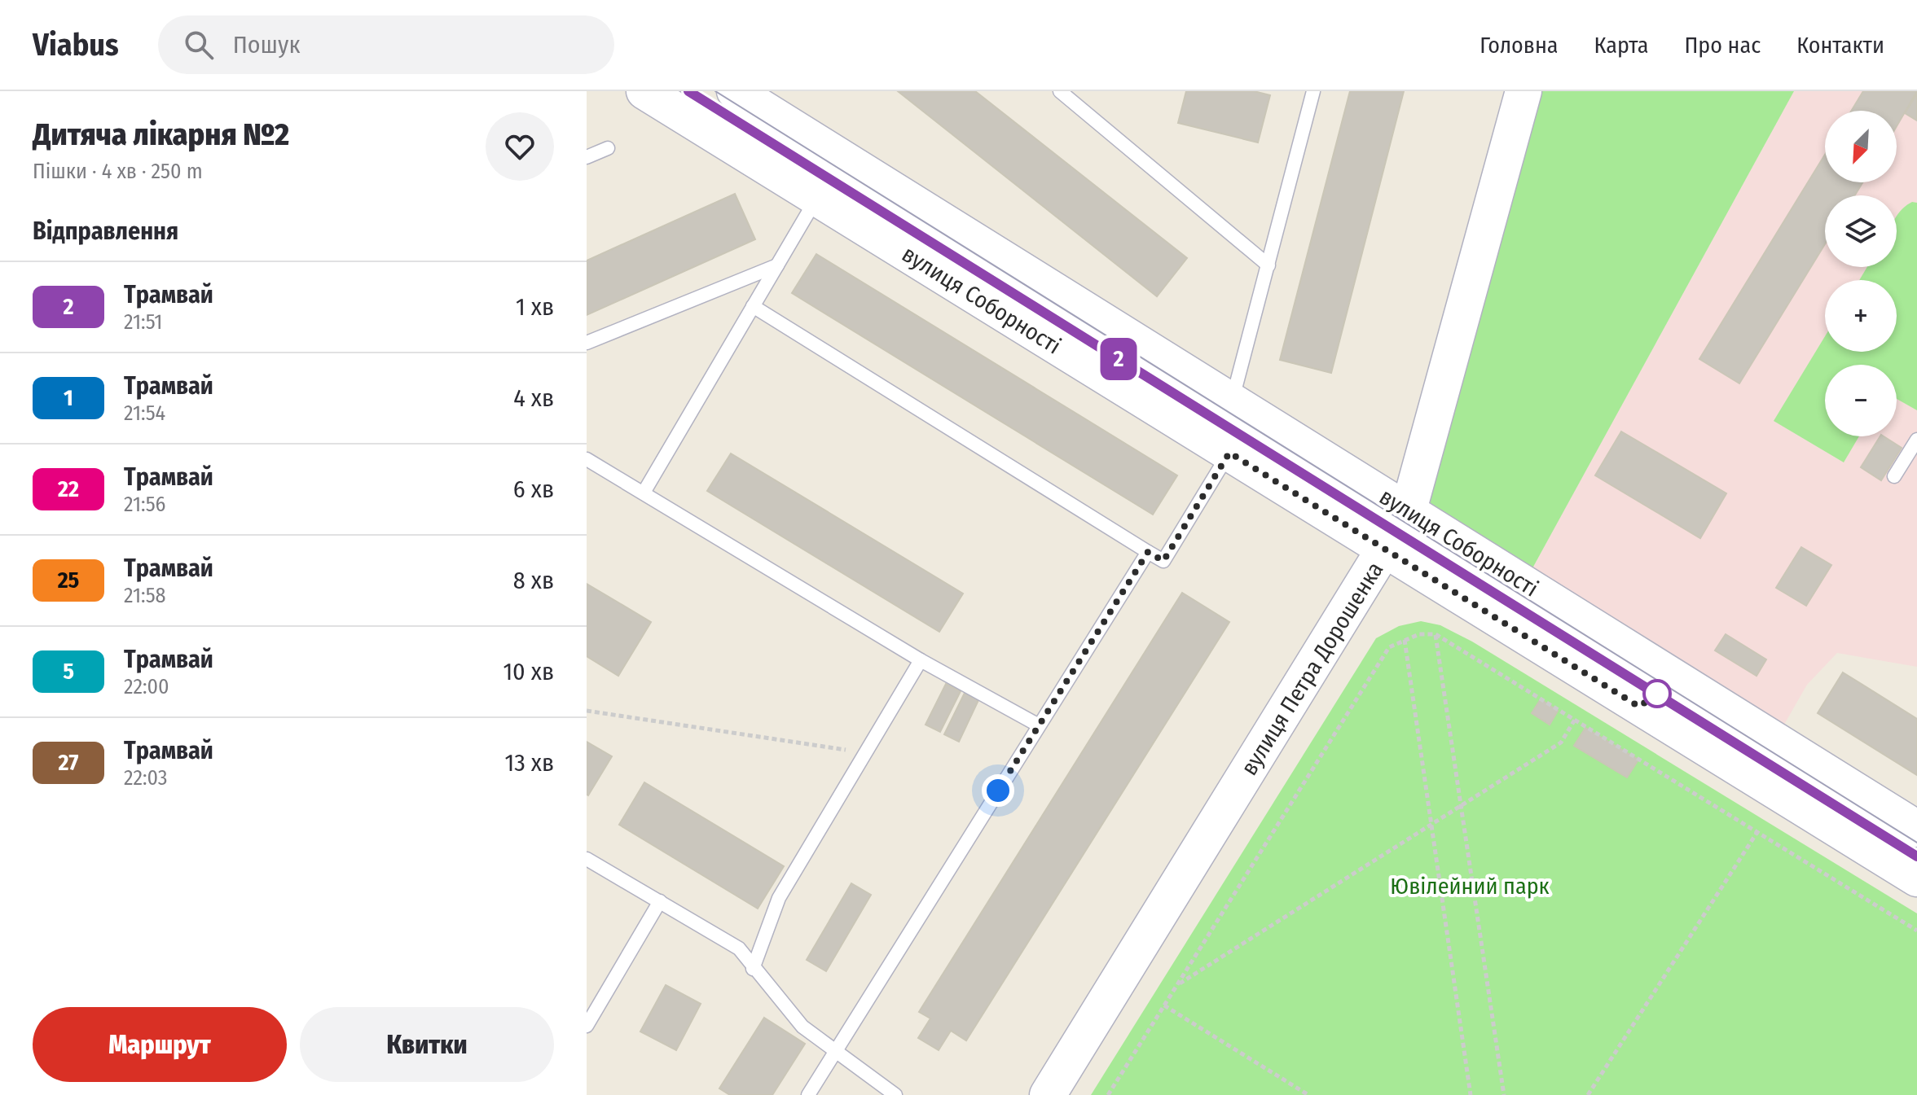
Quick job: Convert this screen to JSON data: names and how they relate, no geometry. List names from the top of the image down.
{
  "streets": {
    "main road": ["вулиця Соборності", "вулиця Петра Дорошенка"]
  },
  "crossings": [
    ["вулиця Соборності", "вулиця Петра Дорошенка"]
  ],
  "parks": ["Ювілейний парк"],
  "lines": ["tram line 2"],
  "north": "bottom left",
  "page": {
    "header": "Viabus",
    "search": "Пошук",
    "nav": [
      "Головна",
      "Карта",
      "Про нас",
      "Контакти"
    ],
    "heading": [
      ["Дитяча лікарня №2", "Пішки · 4 хв · 250 m"],
      "Відправлення"
    ],
    "on_map": "2",
    "map_buttons": ["+", "−"],
    "list": [
      {
        "mark": "2",
        "name": "Трамвай",
        "note": "21:51",
        "value": "1 хв"
      },
      {
        "mark": "1",
        "name": "Трамвай",
        "note": "21:54",
        "value": "4 хв"
      },
      {
        "mark": "22",
        "name": "Трамвай",
        "note": "21:56",
        "value": "6 хв"
      },
      {
        "mark": "25",
        "name": "Трамвай",
        "note": "21:58",
        "value": "8 хв"
      },
      {
        "mark": "5",
        "name": "Трамвай",
        "note": "22:00",
        "value": "10 хв"
      },
      {
        "mark": "27",
        "name": "Трамвай",
        "note": "22:03",
        "value": "13 хв"
      }
    ],
    "buttons": ["Маршрут", "Квитки"]
  }
}
